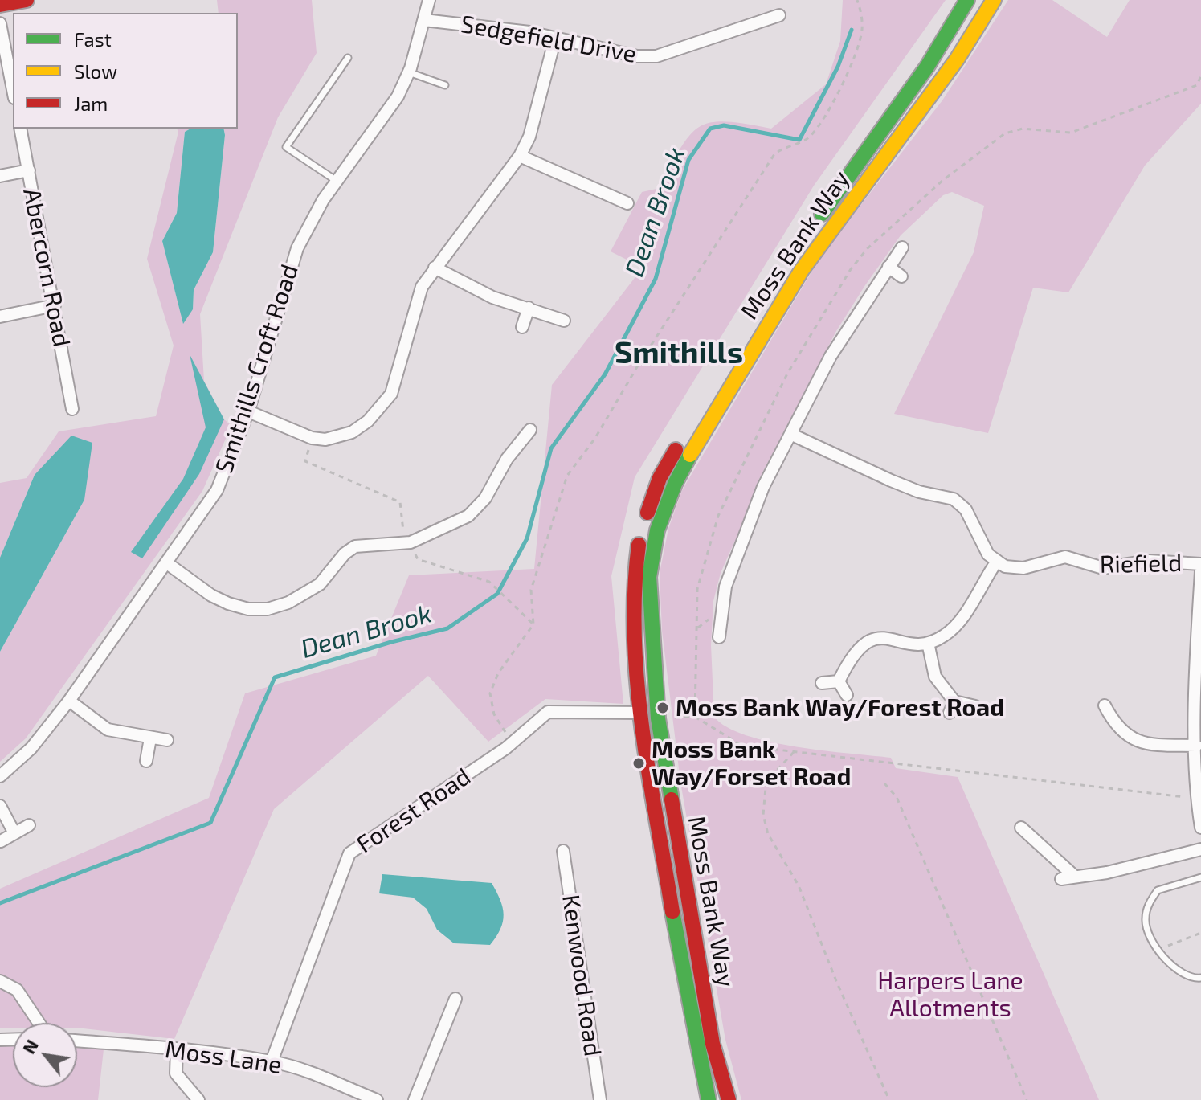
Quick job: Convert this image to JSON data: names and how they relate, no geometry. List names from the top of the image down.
{
  "streets": {
    "main road": ["Moss Bank Way"],
    "street": [
      "Sedgefield Drive",
      "Abercorn Road",
      "Smithills Croft Road",
      "Riefield",
      "Forest Road",
      "Kenwood Road",
      "Moss Lane"
    ]
  },
  "crossings": [
    ["Sedgefield Drive", "Smithills Croft Road"],
    ["Moss Bank Way", "Forest Road"],
    ["Forest Road", "Moss Lane"]
  ],
  "districts": ["Smithills"],
  "water": ["Dean Brook"],
  "parks": ["Harpers Lane Allotments"],
  "places": ["Moss Bank Way/Forest Road", "Moss Bank Way/Forset Road"],
  "legend": ["Fast", "Slow", "Jam"],
  "north": "top left"
}
